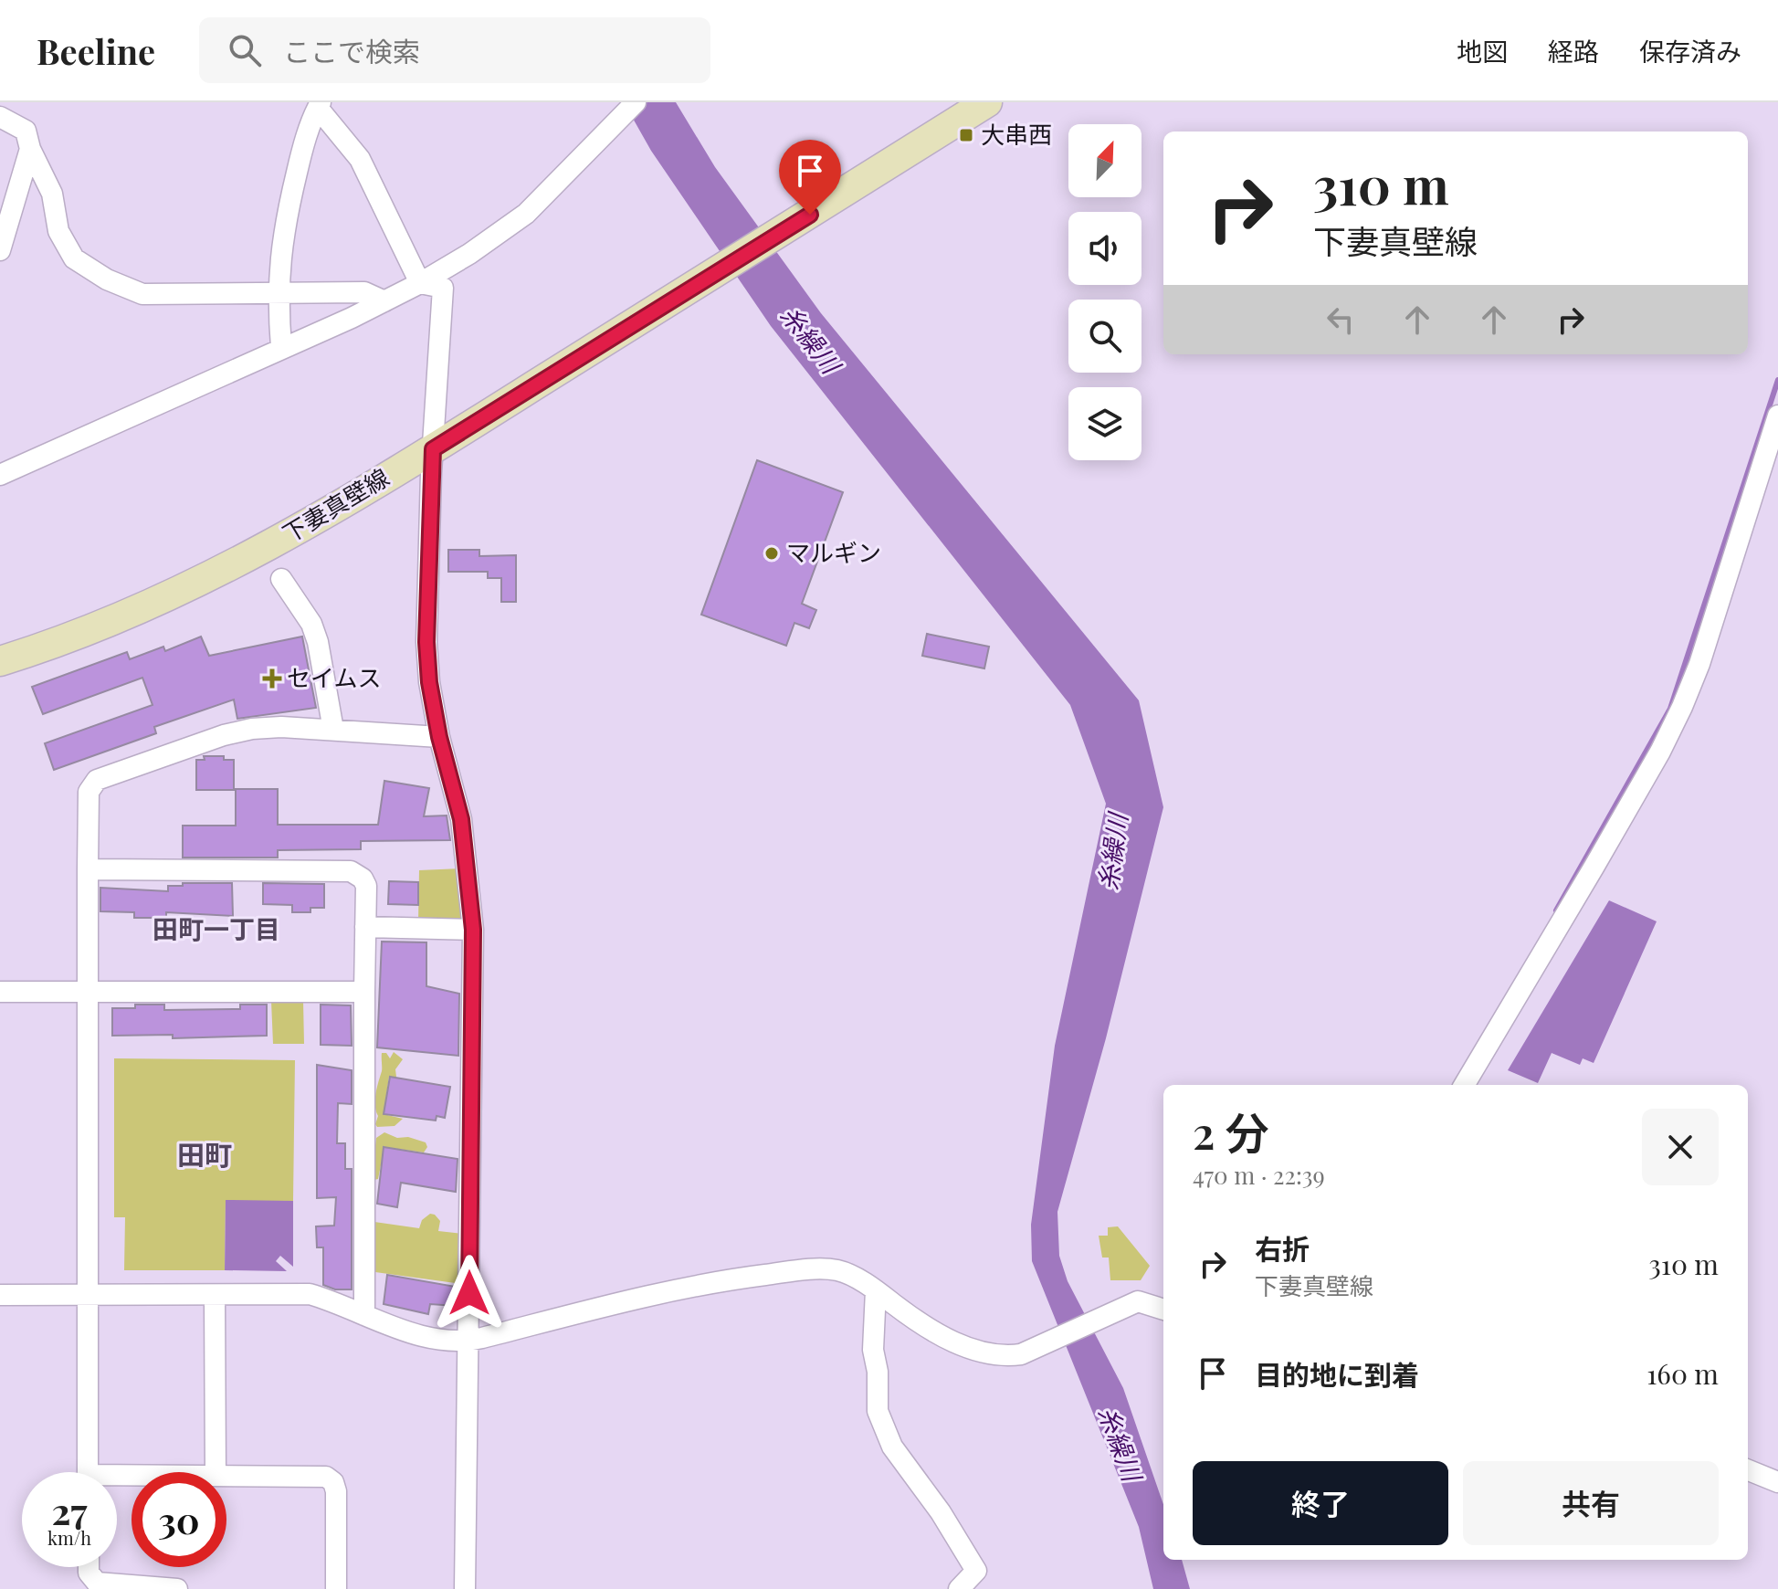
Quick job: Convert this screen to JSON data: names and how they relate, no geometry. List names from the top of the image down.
{
  "streets": {
    "main road": ["下妻真壁線"]
  },
  "districts": ["田町一丁目", "田町"],
  "water": ["糸繰川"],
  "places": {
    "transit": ["大串西"],
    "other": ["マルギン"],
    "health": ["セイムス"]
  },
  "north": "top right",
  "page": {
    "header": "Beeline",
    "search": "ここで検索",
    "nav": ["地図", "経路", "保存済み"],
    "turn": ["310 m", "下妻真壁線"],
    "heading": ["2 分", "470 m · 22:39"],
    "list": [
      {
        "name": "右折",
        "note": "下妻真壁線",
        "value": "310 m"
      },
      {
        "name": "目的地に到着",
        "value": "160 m"
      }
    ],
    "buttons": ["終了", "共有"],
    "speed": "27 km/h",
    "limit": "30"
  }
}
